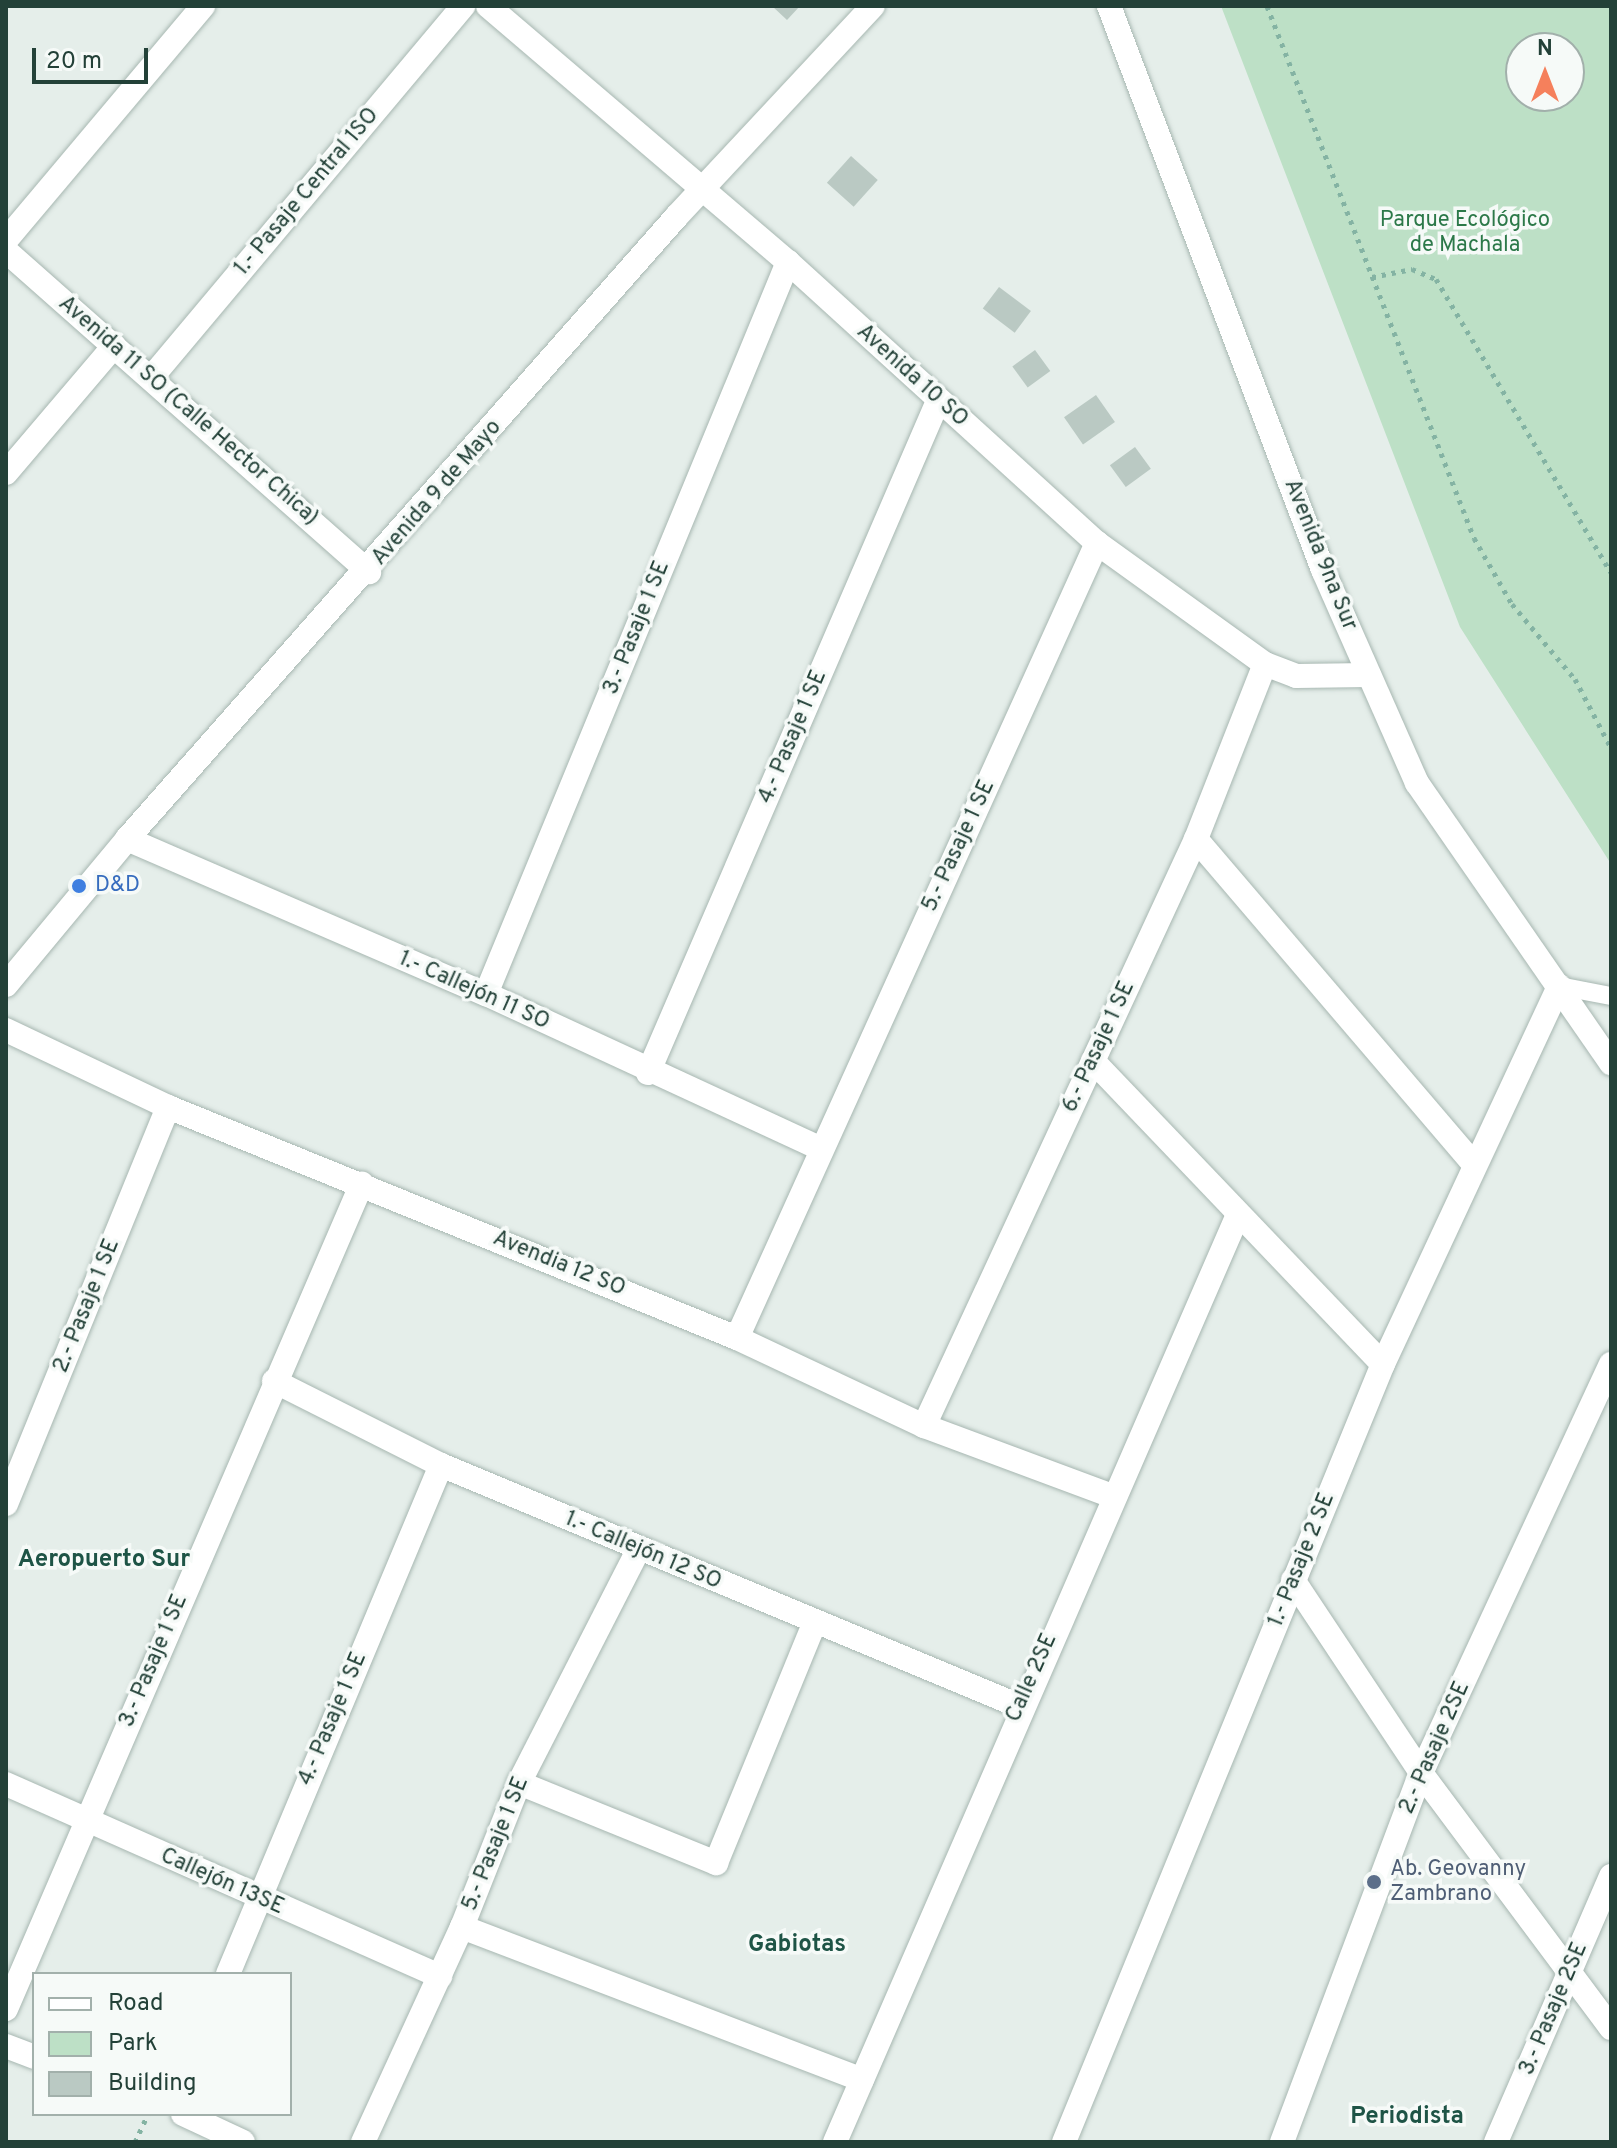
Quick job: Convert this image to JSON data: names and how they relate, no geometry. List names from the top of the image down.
{
  "streets": {
    "street": [
      "1.- Pasaje Central 1SO",
      "Avenida 10 SO",
      "Avenida 11 SO (Calle Hector Chica)",
      "Avenida 9 de Mayo",
      "Avenida 9na Sur",
      "3.- Pasaje 1 SE",
      "4.- Pasaje 1 SE",
      "5.- Pasaje 1 SE",
      "1.- Callejón 11 SO",
      "6.- Pasaje 1 SE",
      "Avendia 12 SO",
      "2.- Pasaje 1 SE",
      "1.- Callejón 12 SO",
      "1.- Pasaje 2 SE",
      "Calle 2SE",
      "2.- Pasaje 2SE",
      "Callejón 13SE",
      "3.- Pasaje 2SE"
    ]
  },
  "crossings": [
    ["1.- Pasaje Central 1SO", "Avenida 11 SO (Calle Hector Chica)"],
    ["Avenida 10 SO", "Avenida 9 de Mayo"],
    ["Avenida 10 SO", "Avenida 9na Sur"],
    ["Avenida 10 SO", "3.- Pasaje 1 SE"],
    ["Avenida 10 SO", "4.- Pasaje 1 SE"],
    ["Avenida 10 SO", "5.- Pasaje 1 SE"],
    ["Avenida 10 SO", "6.- Pasaje 1 SE"],
    ["Avenida 11 SO (Calle Hector Chica)", "Avenida 9 de Mayo"],
    ["Avenida 9 de Mayo", "1.- Callejón 11 SO"],
    ["Avenida 9na Sur", "1.- Pasaje 2 SE"],
    ["3.- Pasaje 1 SE", "1.- Callejón 11 SO"],
    ["3.- Pasaje 1 SE", "Avendia 12 SO"],
    ["3.- Pasaje 1 SE", "1.- Callejón 12 SO"],
    ["3.- Pasaje 1 SE", "Callejón 13SE"],
    ["4.- Pasaje 1 SE", "1.- Callejón 11 SO"],
    ["4.- Pasaje 1 SE", "1.- Callejón 12 SO"],
    ["4.- Pasaje 1 SE", "Callejón 13SE"],
    ["5.- Pasaje 1 SE", "1.- Callejón 11 SO"],
    ["5.- Pasaje 1 SE", "Avendia 12 SO"],
    ["5.- Pasaje 1 SE", "1.- Callejón 12 SO"],
    ["5.- Pasaje 1 SE", "Callejón 13SE"],
    ["6.- Pasaje 1 SE", "Avendia 12 SO"],
    ["Avendia 12 SO", "2.- Pasaje 1 SE"],
    ["Avendia 12 SO", "Calle 2SE"],
    ["1.- Callejón 12 SO", "Calle 2SE"]
  ],
  "districts": ["Aeropuerto Sur", "Gabiotas", "Periodista"],
  "parks": ["Parque Ecológico de Machala"],
  "places": ["D&D", "Ab. Geovanny Zambrano"],
  "legend": ["Road", "Park", "Building"],
  "scale_bar": "20 m",
  "north": "top"
}
